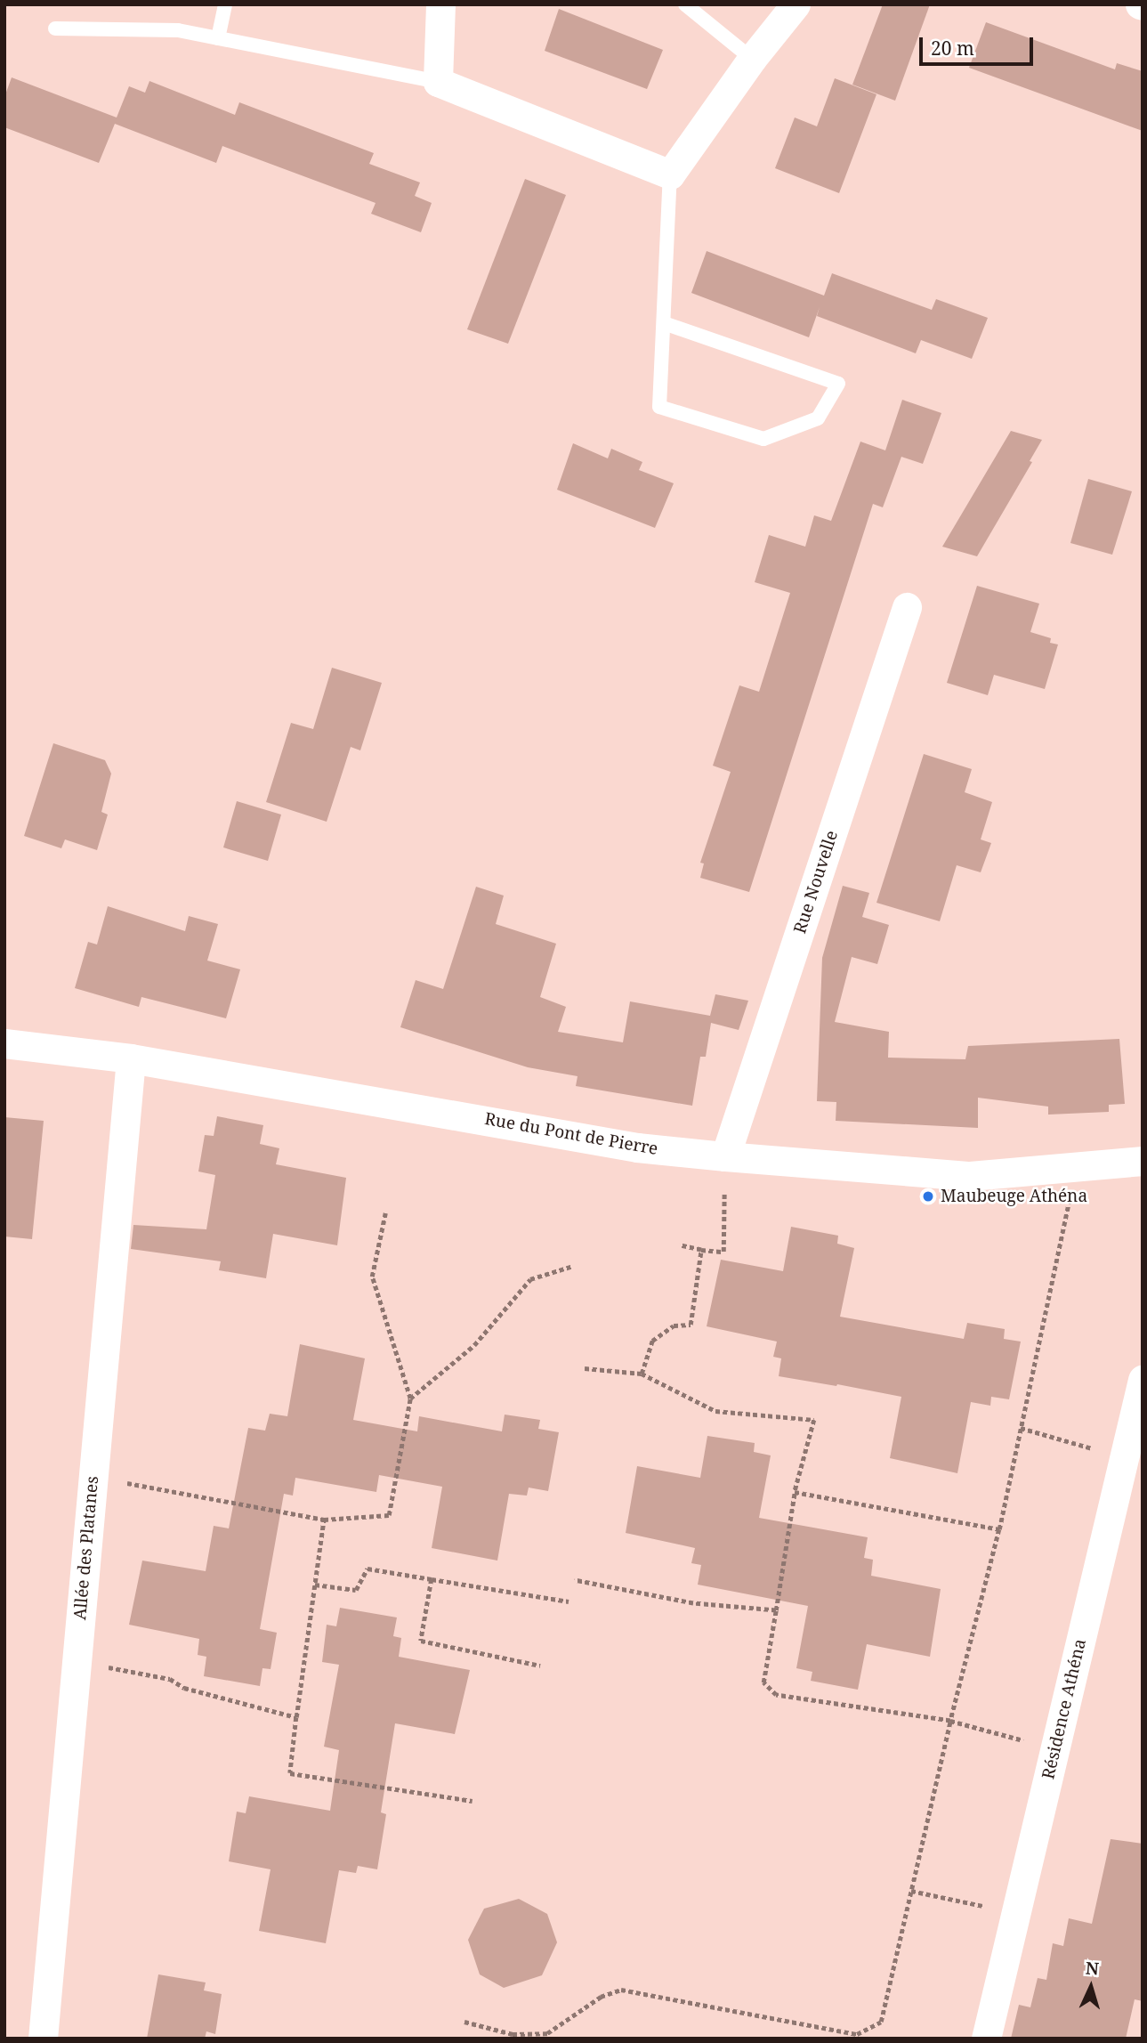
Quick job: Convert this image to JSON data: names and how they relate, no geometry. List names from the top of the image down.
{
  "streets": {
    "street": [
      "Rue Nouvelle",
      "Rue du Pont de Pierre",
      "Allée des Platanes",
      "Résidence Athéna"
    ]
  },
  "crossings": [
    ["Rue Nouvelle", "Rue du Pont de Pierre"],
    ["Rue du Pont de Pierre", "Allée des Platanes"]
  ],
  "places": ["Maubeuge Athéna"],
  "scale_bar": "20 m",
  "north": "top"
}
